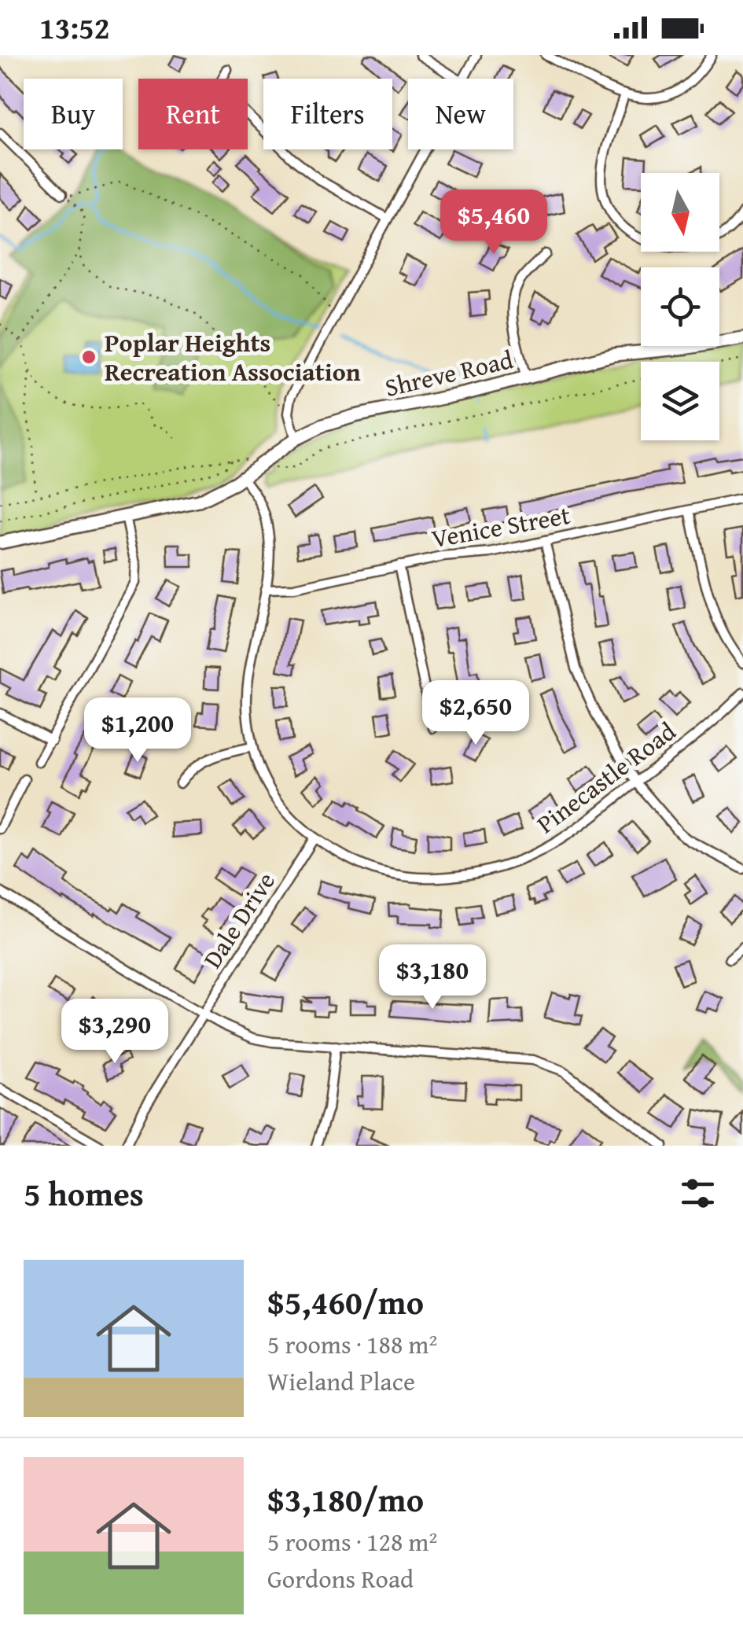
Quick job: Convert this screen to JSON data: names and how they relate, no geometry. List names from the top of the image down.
{
  "streets": {
    "main road": ["Shreve Road"],
    "street": ["Venice Street", "Pinecastle Road", "Dale Drive"]
  },
  "crossings": [
    ["Shreve Road", "Pinecastle Road"],
    ["Venice Street", "Pinecastle Road"],
    ["Pinecastle Road", "Dale Drive"]
  ],
  "places": ["Poplar Heights Recreation Association"],
  "north": "bottom",
  "page": {
    "status": "13:52",
    "chip": [
      "Buy",
      "Rent",
      "Filters",
      "New"
    ],
    "price": [
      "$5,460",
      "$2,650",
      "$1,200",
      "$3,180",
      "$3,290"
    ],
    "heading": "5 homes",
    "list": [
      {
        "name": "$5,460/mo",
        "note": "5 rooms · 188 m² · Wieland Place"
      },
      {
        "name": "$3,180/mo",
        "note": "5 rooms · 128 m² · Gordons Road"
      }
    ]
  }
}
